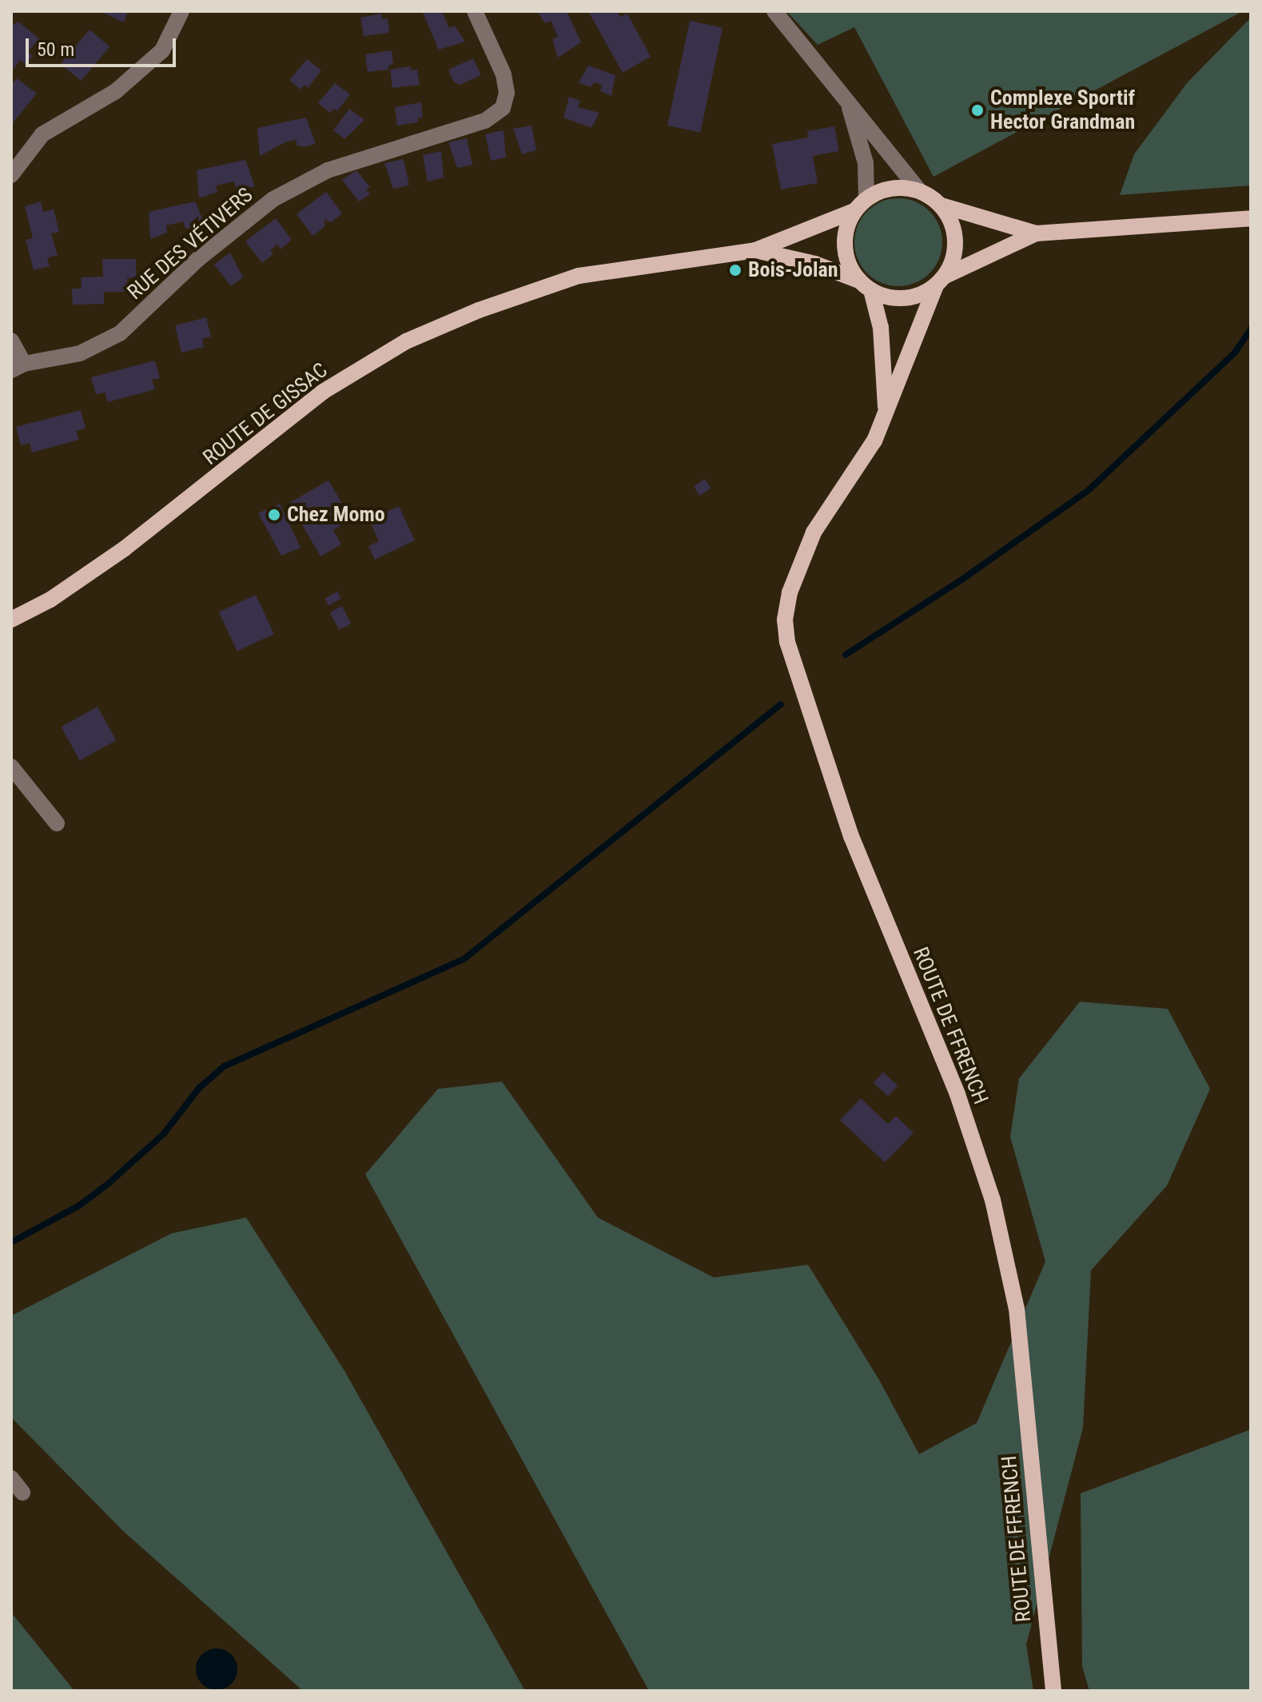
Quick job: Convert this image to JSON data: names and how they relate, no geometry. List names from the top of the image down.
{
  "streets": {
    "main road": ["ROUTE DE GISSAC", "ROUTE DE FFRENCH"],
    "street": ["RUE DES VÉTIVERS"]
  },
  "crossings": [
    ["ROUTE DE GISSAC", "ROUTE DE FFRENCH"]
  ],
  "places": ["Complexe Sportif Hector Grandman", "Bois-Jolan", "Chez Momo"],
  "scale_bar": "50 m"
}
